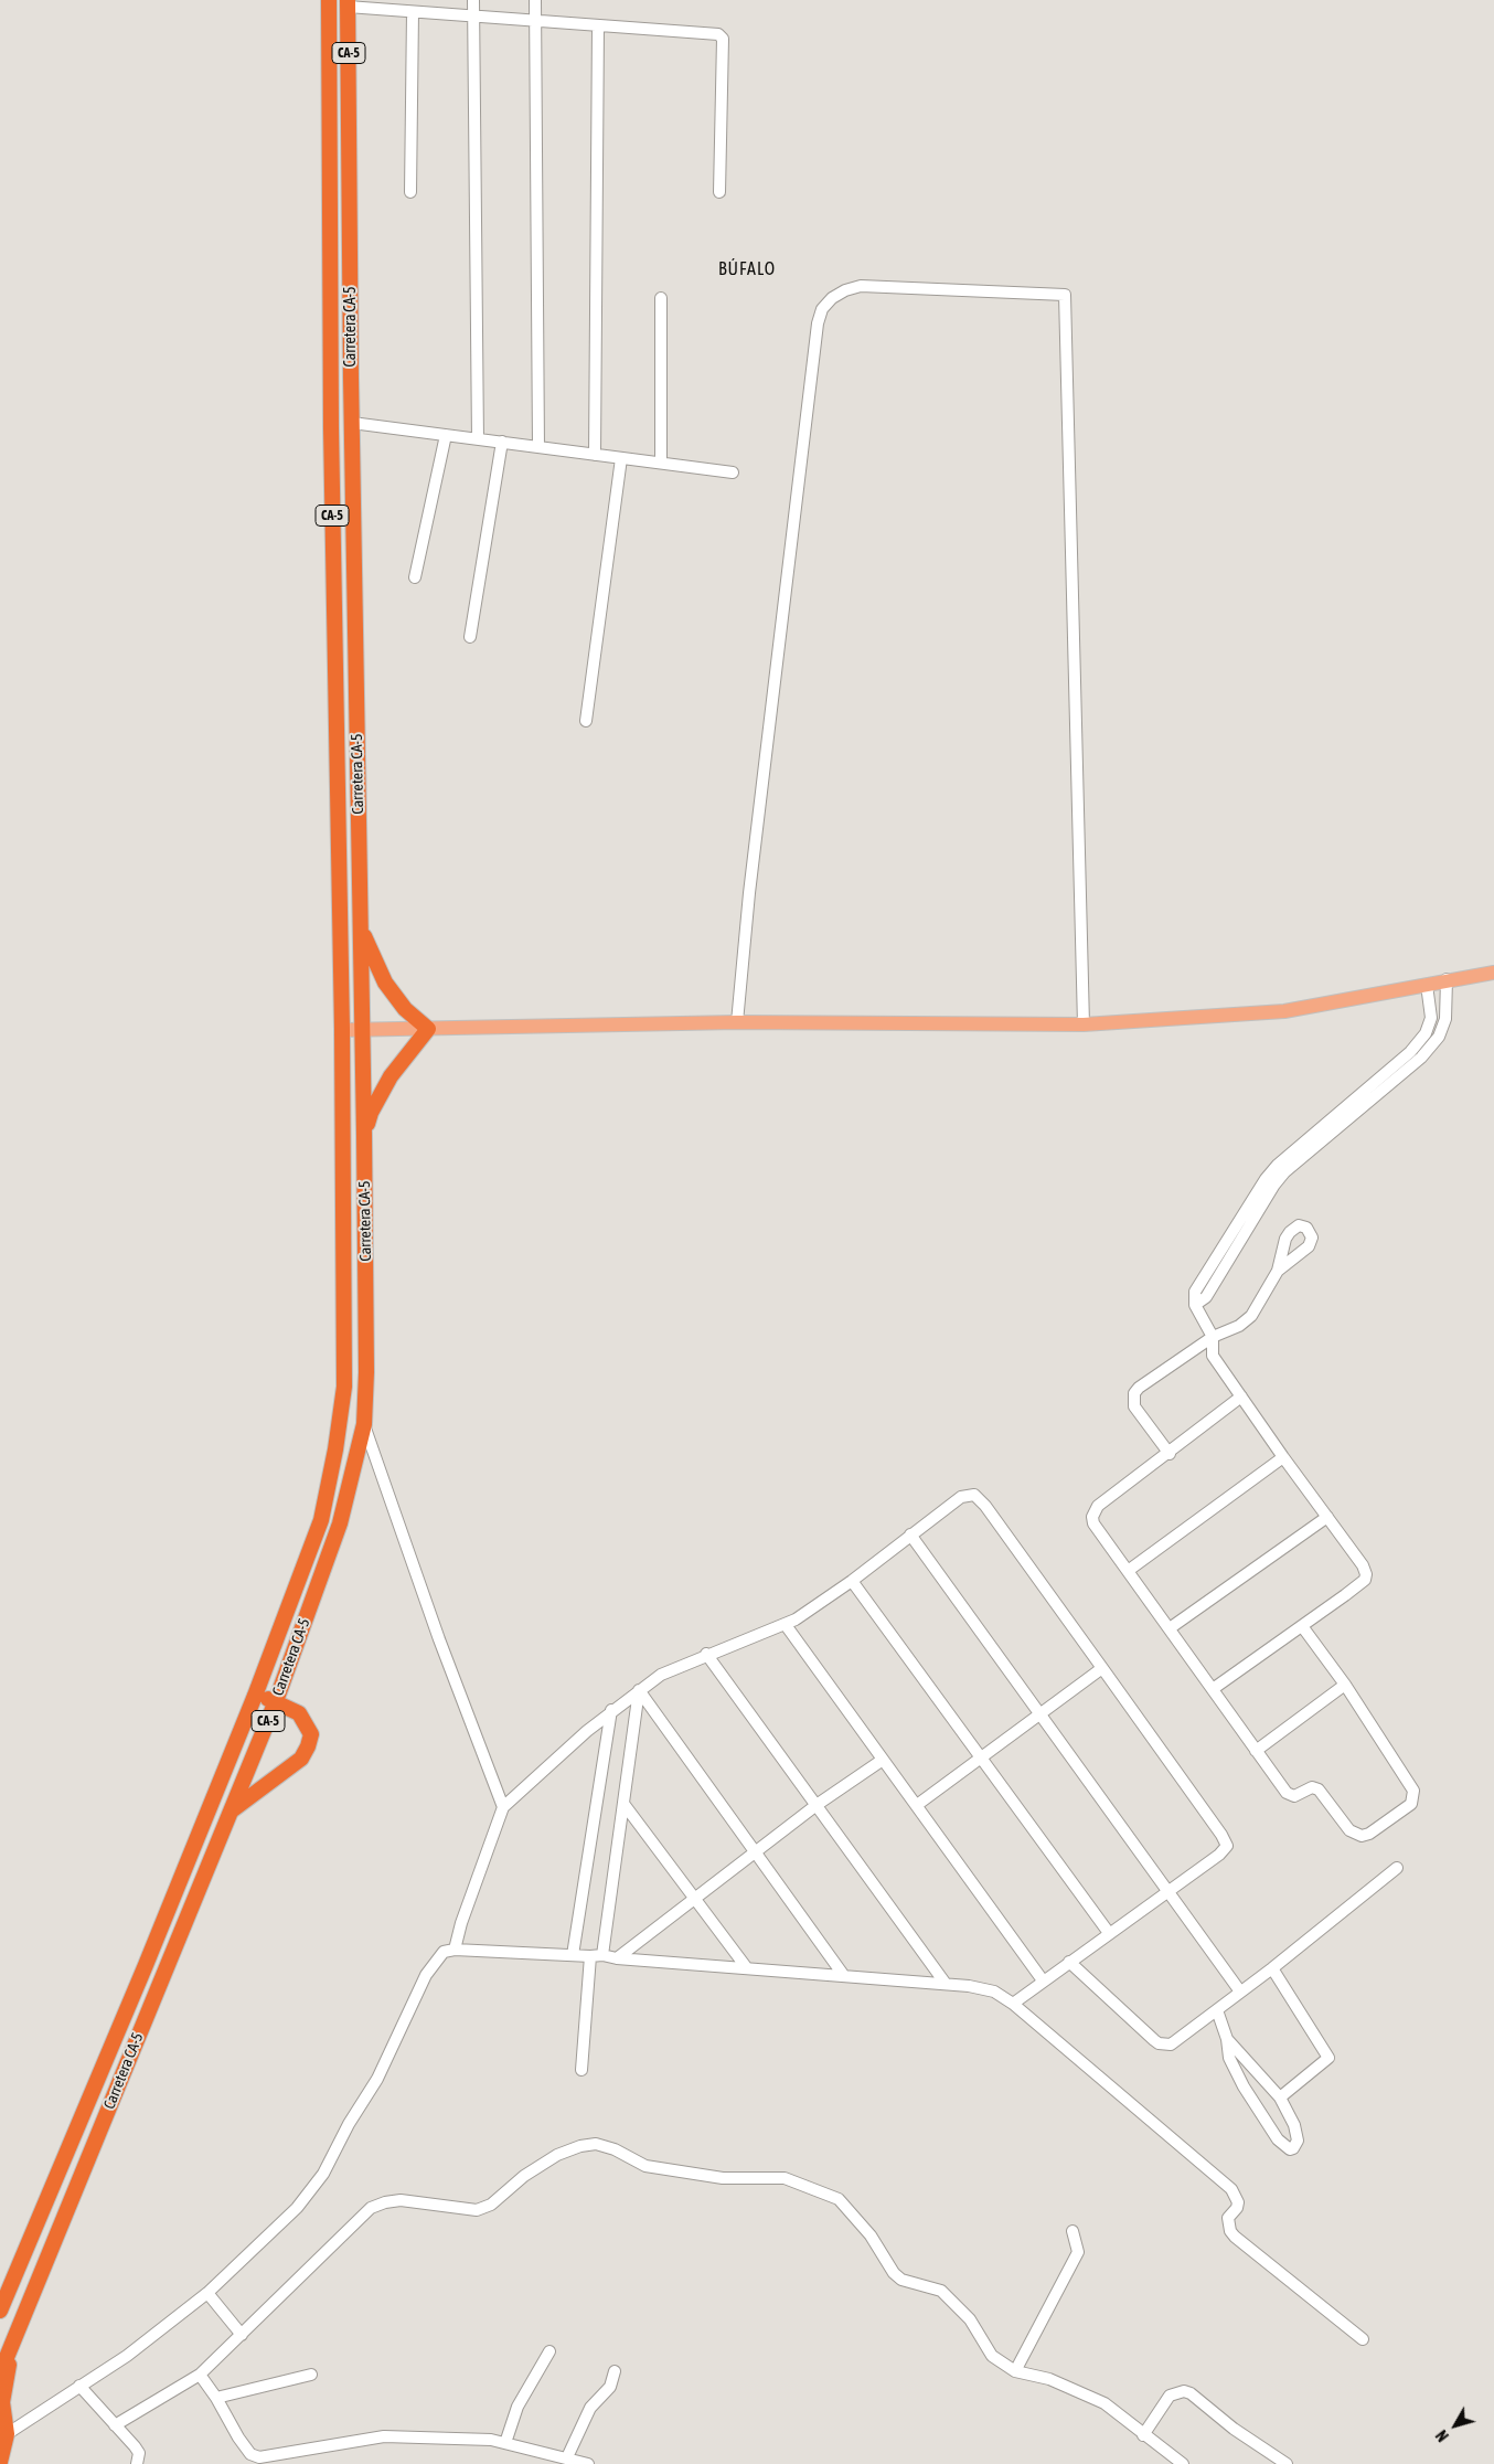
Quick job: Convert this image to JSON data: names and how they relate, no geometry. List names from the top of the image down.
{
  "streets": {
    "highway": ["CA-5", "Carretera CA-5"]
  },
  "districts": ["BÚFALO"],
  "north": "bottom left"
}
